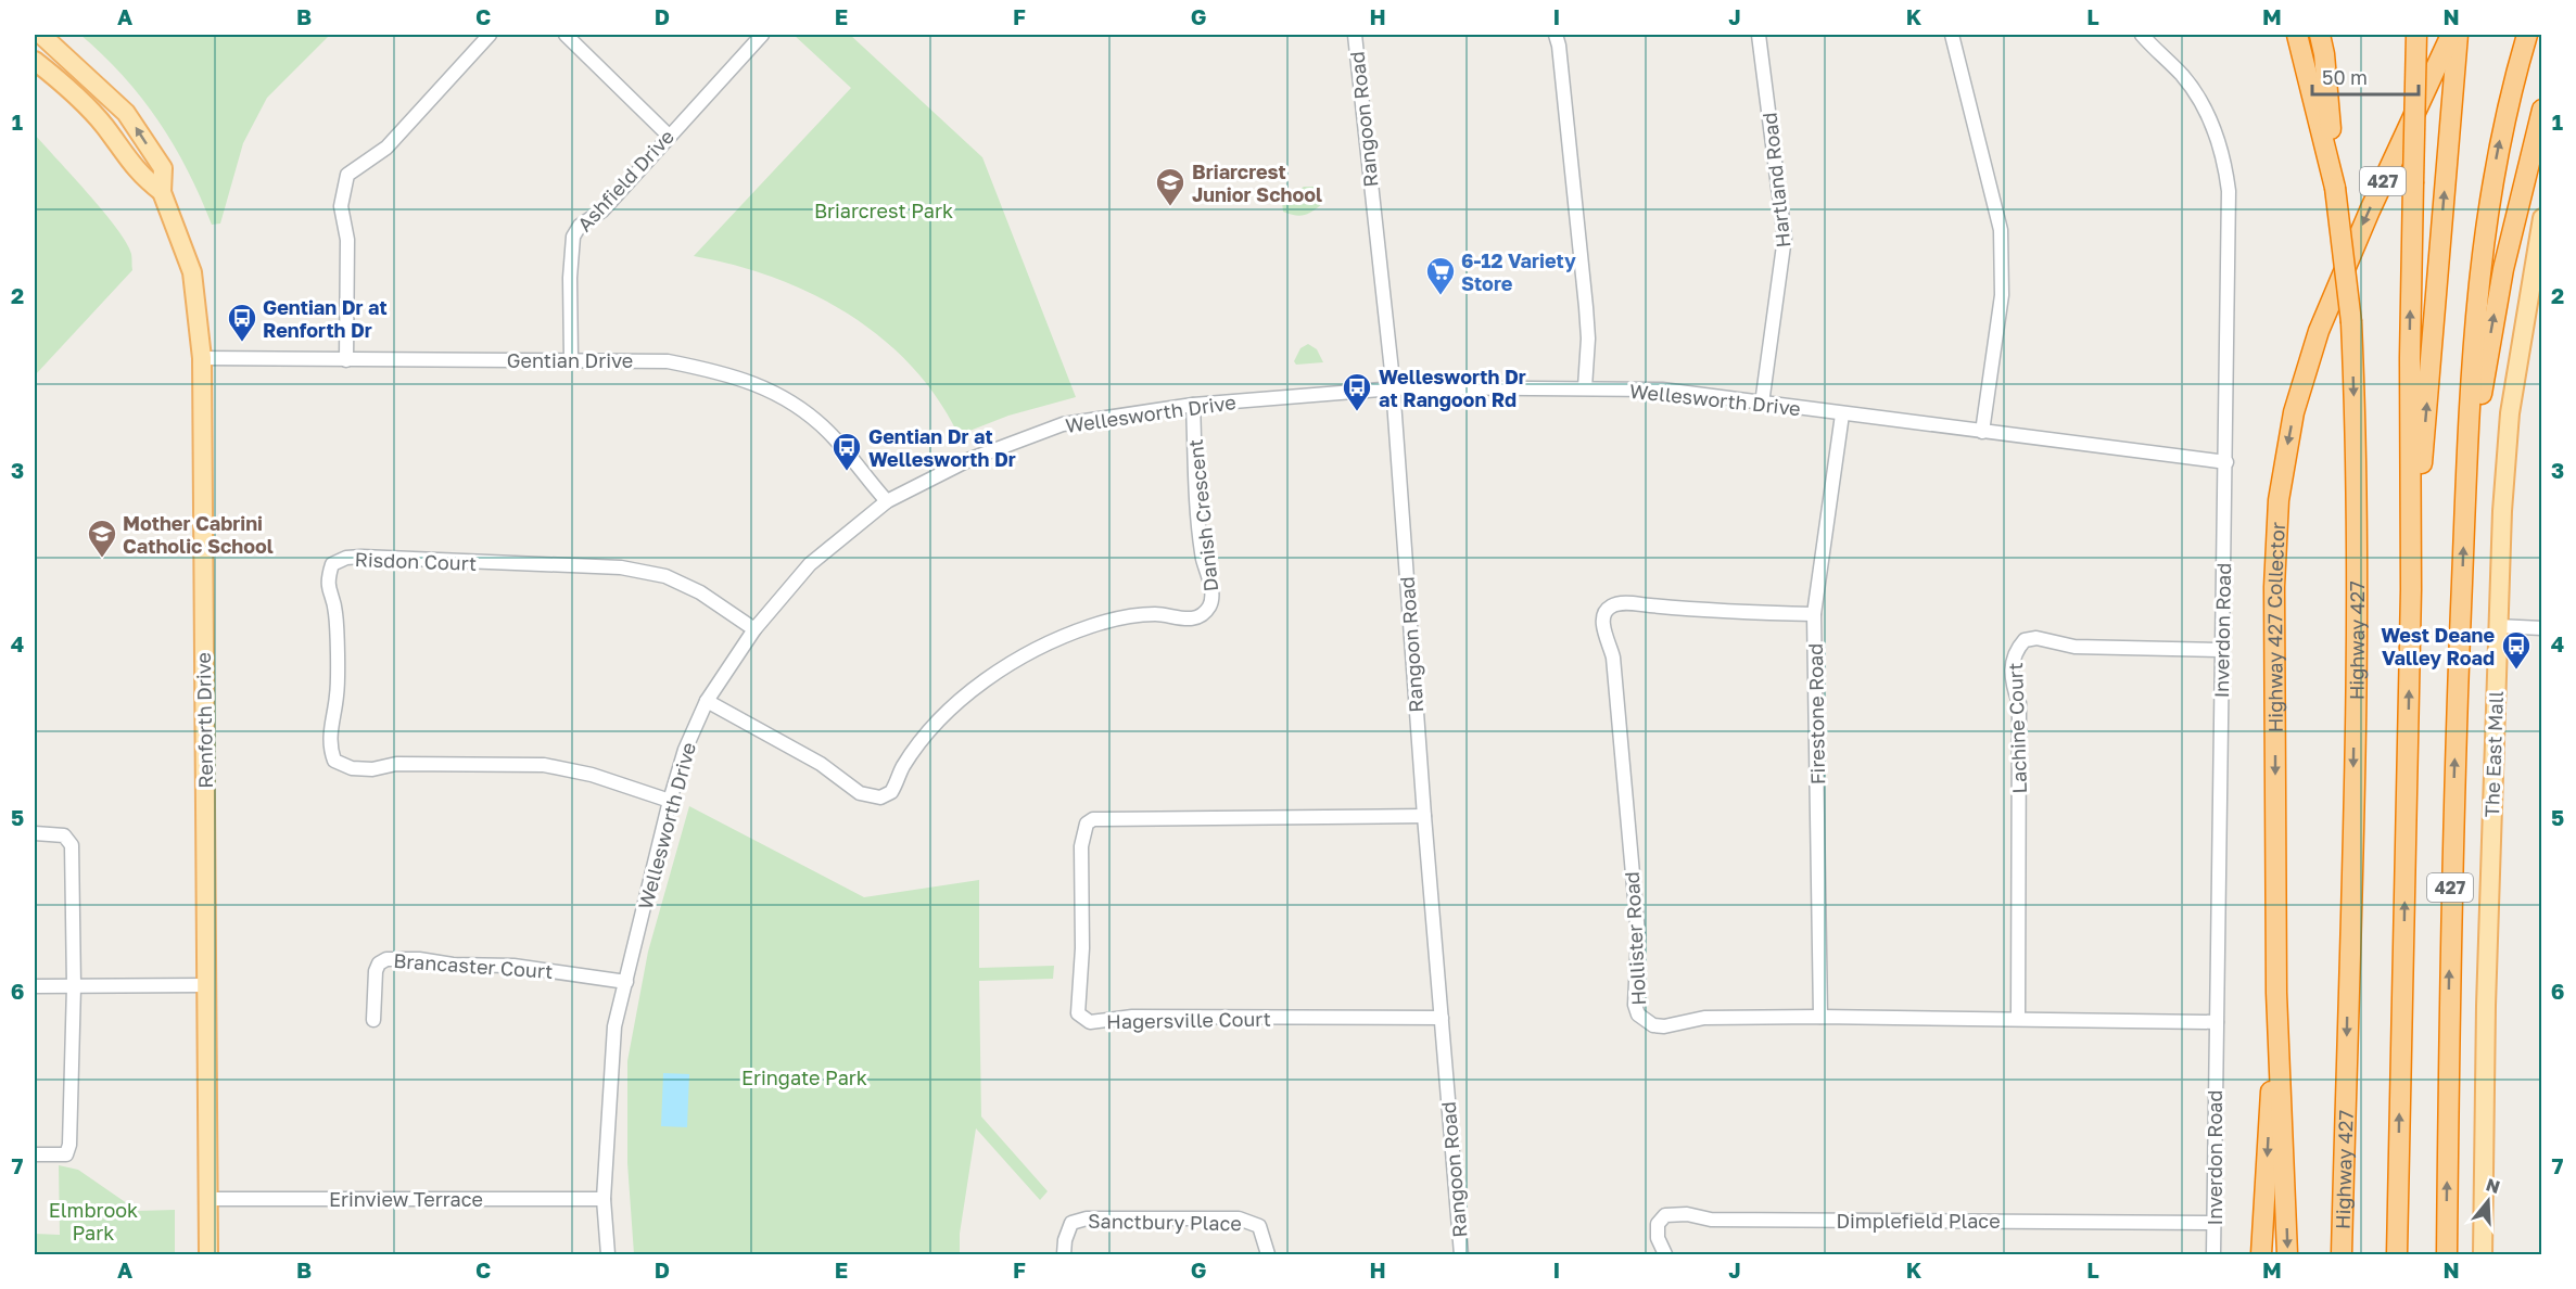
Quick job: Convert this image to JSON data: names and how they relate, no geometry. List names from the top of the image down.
{
  "streets": {
    "highway": ["427", "Highway 427 Collector", "Highway 427"],
    "main road": ["Renforth Drive", "The East Mall"],
    "street": [
      "Rangoon Road",
      "Ashfield Drive",
      "Hartland Road",
      "Gentian Drive",
      "Wellesworth Drive",
      "Danish Crescent",
      "Risdon Court",
      "Inverdon Road",
      "Firestone Road",
      "Lachine Court",
      "Hollister Road",
      "Brancaster Court",
      "Hagersville Court",
      "Erinview Terrace",
      "Dimplefield Place",
      "Sanctbury Place"
    ]
  },
  "crossings": [
    ["Rangoon Road", "Wellesworth Drive"],
    ["Rangoon Road", "Hagersville Court"],
    ["Ashfield Drive", "Gentian Drive"],
    ["Hartland Road", "Wellesworth Drive"],
    ["Gentian Drive", "Wellesworth Drive"],
    ["Gentian Drive", "Renforth Drive"],
    ["Wellesworth Drive", "Danish Crescent"],
    ["Wellesworth Drive", "Risdon Court"],
    ["Wellesworth Drive", "Inverdon Road"],
    ["Wellesworth Drive", "Firestone Road"],
    ["Wellesworth Drive", "Brancaster Court"],
    ["Wellesworth Drive", "Erinview Terrace"],
    ["Inverdon Road", "Lachine Court"],
    ["Inverdon Road", "Hollister Road"],
    ["Inverdon Road", "Dimplefield Place"],
    ["Firestone Road", "Hollister Road"],
    ["Renforth Drive", "Erinview Terrace"],
    ["Lachine Court", "Hollister Road"]
  ],
  "parks": ["Briarcrest Park", "Eringate Park", "Elmbrook Park"],
  "places": {
    "school or university": ["Briarcrest Junior School", "Mother Cabrini Catholic School"],
    "supermarket": ["6-12 Variety Store"],
    "bus stop": [
      "Gentian Dr at Renforth Dr",
      "Wellesworth Dr at Rangoon Rd",
      "Gentian Dr at Wellesworth Dr",
      "West Deane Valley Road"
    ]
  },
  "scale_bar": "50 m",
  "north": "top",
  "grid": {
    "columns": [
      "A",
      "B",
      "C",
      "D",
      "E",
      "F",
      "G",
      "H",
      "I",
      "J",
      "K",
      "L",
      "M",
      "N"
    ],
    "rows": [
      "1",
      "2",
      "3",
      "4",
      "5",
      "6",
      "7"
    ]
  }
}
